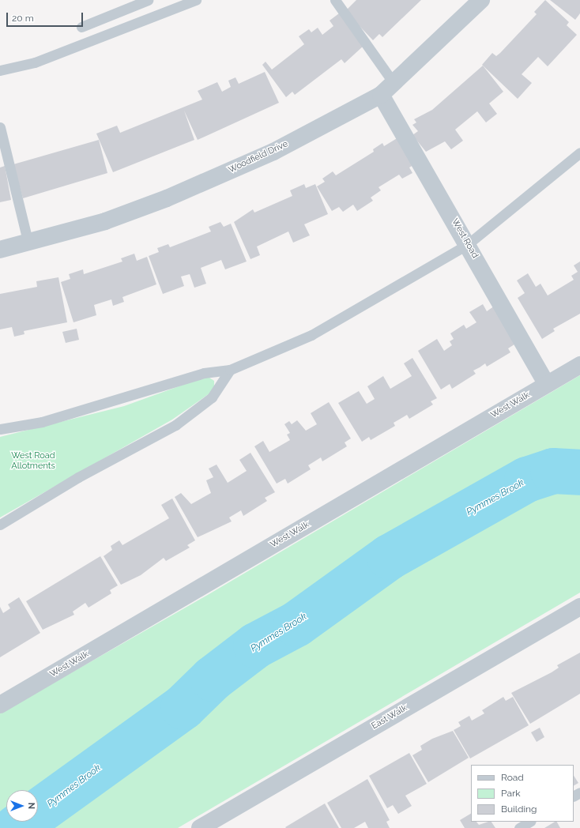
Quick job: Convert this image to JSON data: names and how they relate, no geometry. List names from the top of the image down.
{
  "streets": {
    "street": [
      "Woodfield Drive",
      "West Road",
      "West Walk",
      "East Walk"
    ]
  },
  "crossings": [
    ["Woodfield Drive", "West Road"],
    ["West Road", "West Walk"]
  ],
  "water": ["Pymmes Brook"],
  "parks": ["West Road Allotments"],
  "legend": ["Road", "Park", "Building"],
  "scale_bar": "20 m",
  "north": "right"
}
